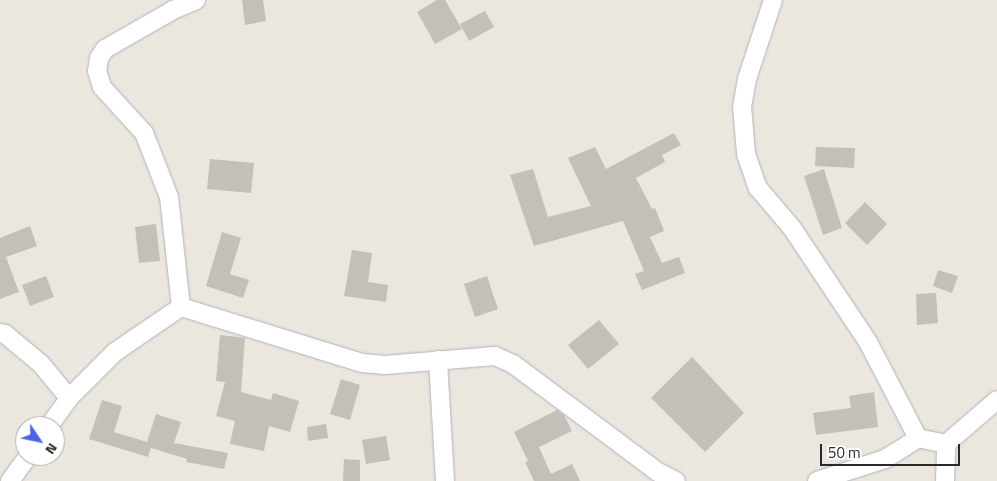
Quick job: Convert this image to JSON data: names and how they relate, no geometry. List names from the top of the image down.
{
  "scale_bar": "50 m",
  "north": "bottom right"
}
